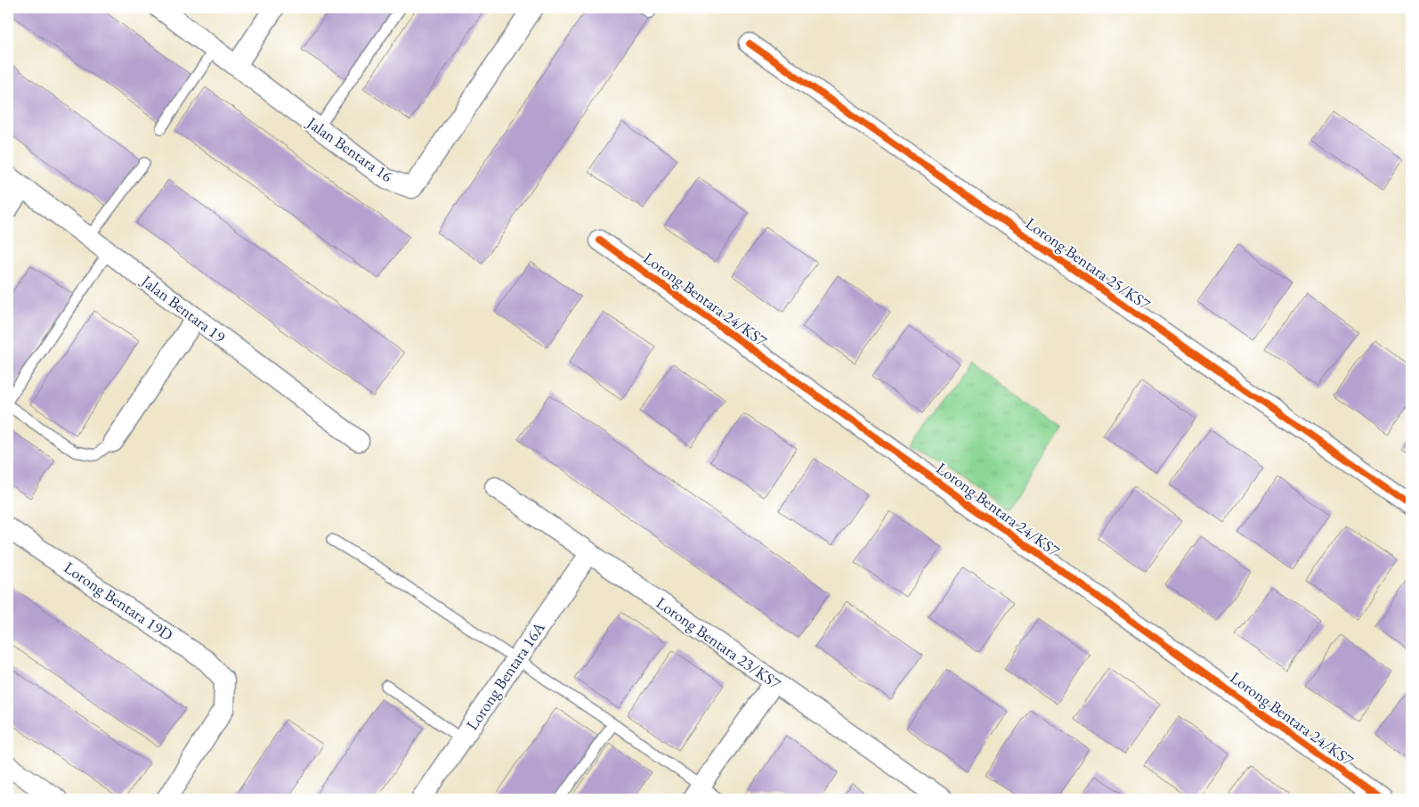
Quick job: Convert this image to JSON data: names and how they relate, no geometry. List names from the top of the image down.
{
  "streets": {
    "street": [
      "Jalan Bentara 16",
      "Lorong Bentara 25/KS7",
      "Lorong Bentara 24/KS7",
      "Jalan Bentara 19",
      "Lorong Bentara 19D",
      "Lorong Bentara 23/KS7",
      "Lorong Bentara 16A"
    ]
  },
  "crossings": [
    ["Lorong Bentara 23/KS7", "Lorong Bentara 16A"]
  ]
}
